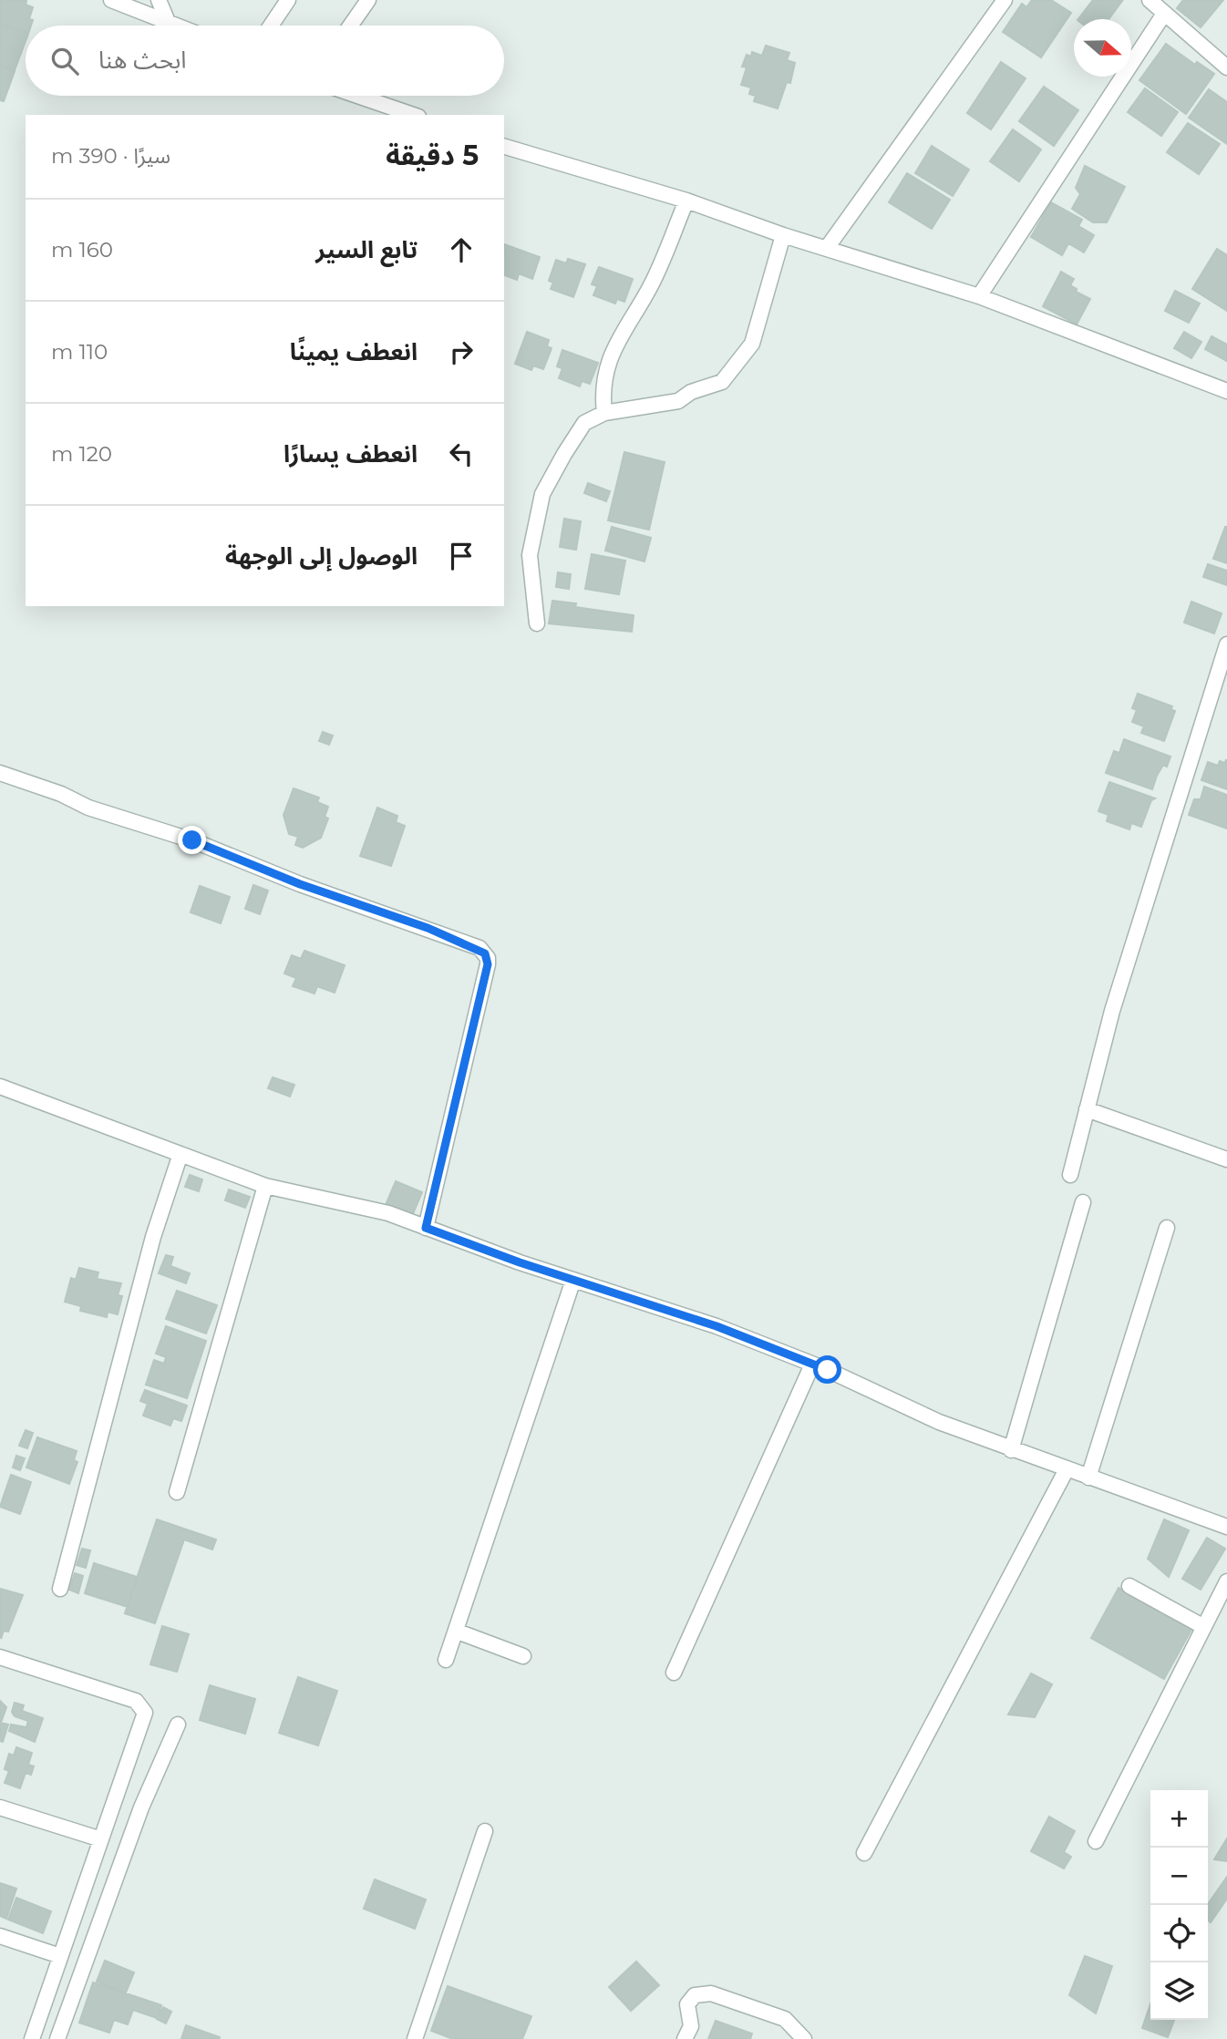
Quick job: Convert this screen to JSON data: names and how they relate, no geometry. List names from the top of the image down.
{
  "north": "right",
  "page": {
    "search": "ابحث هنا",
    "heading": ["5 دقيقة", "سيرًا · 390 m"],
    "list": [
      ["تابع السير", "160 m"],
      ["انعطف يمينًا", "110 m"],
      ["انعطف يسارًا", "120 m"],
      "الوصول إلى الوجهة"
    ],
    "map_buttons": ["+", "−"]
  }
}
